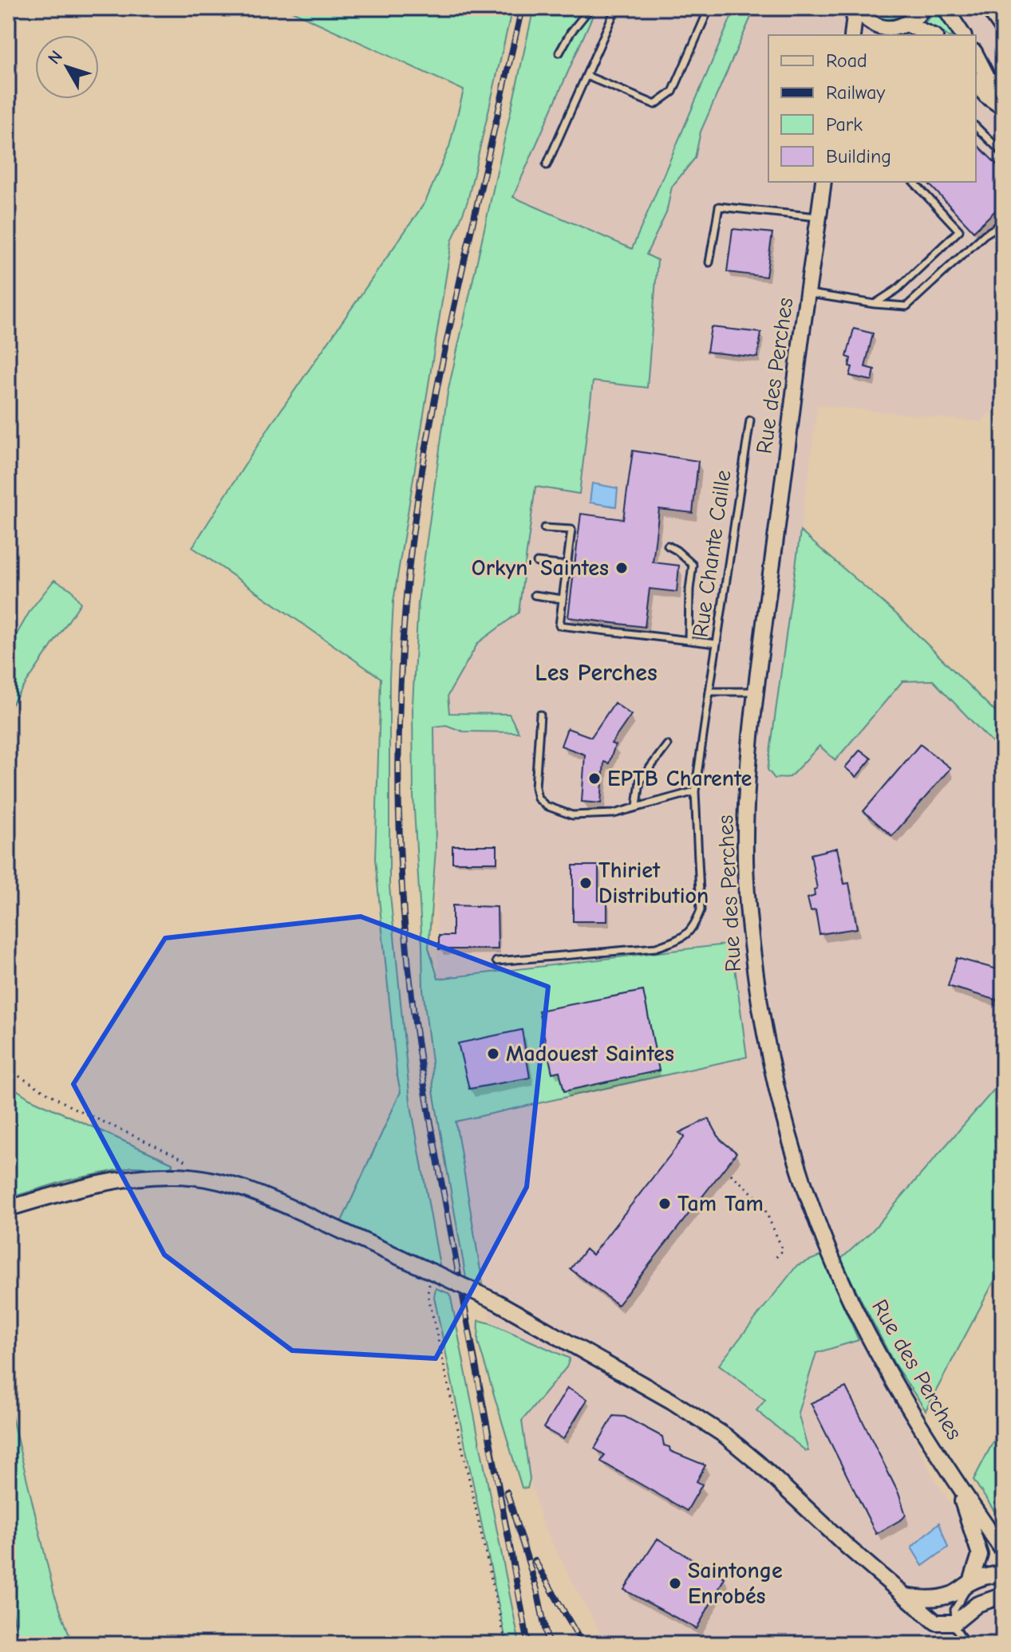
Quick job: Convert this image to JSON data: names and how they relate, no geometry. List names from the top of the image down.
{
  "streets": {
    "street": ["Rue des Perches"],
    "lane": ["Rue Chante Caille"]
  },
  "districts": ["Les Perches"],
  "places": [
    "Orkyn' Saintes",
    "EPTB Charente",
    "Thiriet Distribution",
    "Madouest Saintes",
    "Tam Tam",
    "Saintonge Enrobés"
  ],
  "legend": [
    "Road",
    "Railway",
    "Park",
    "Building"
  ],
  "north": "top left"
}
